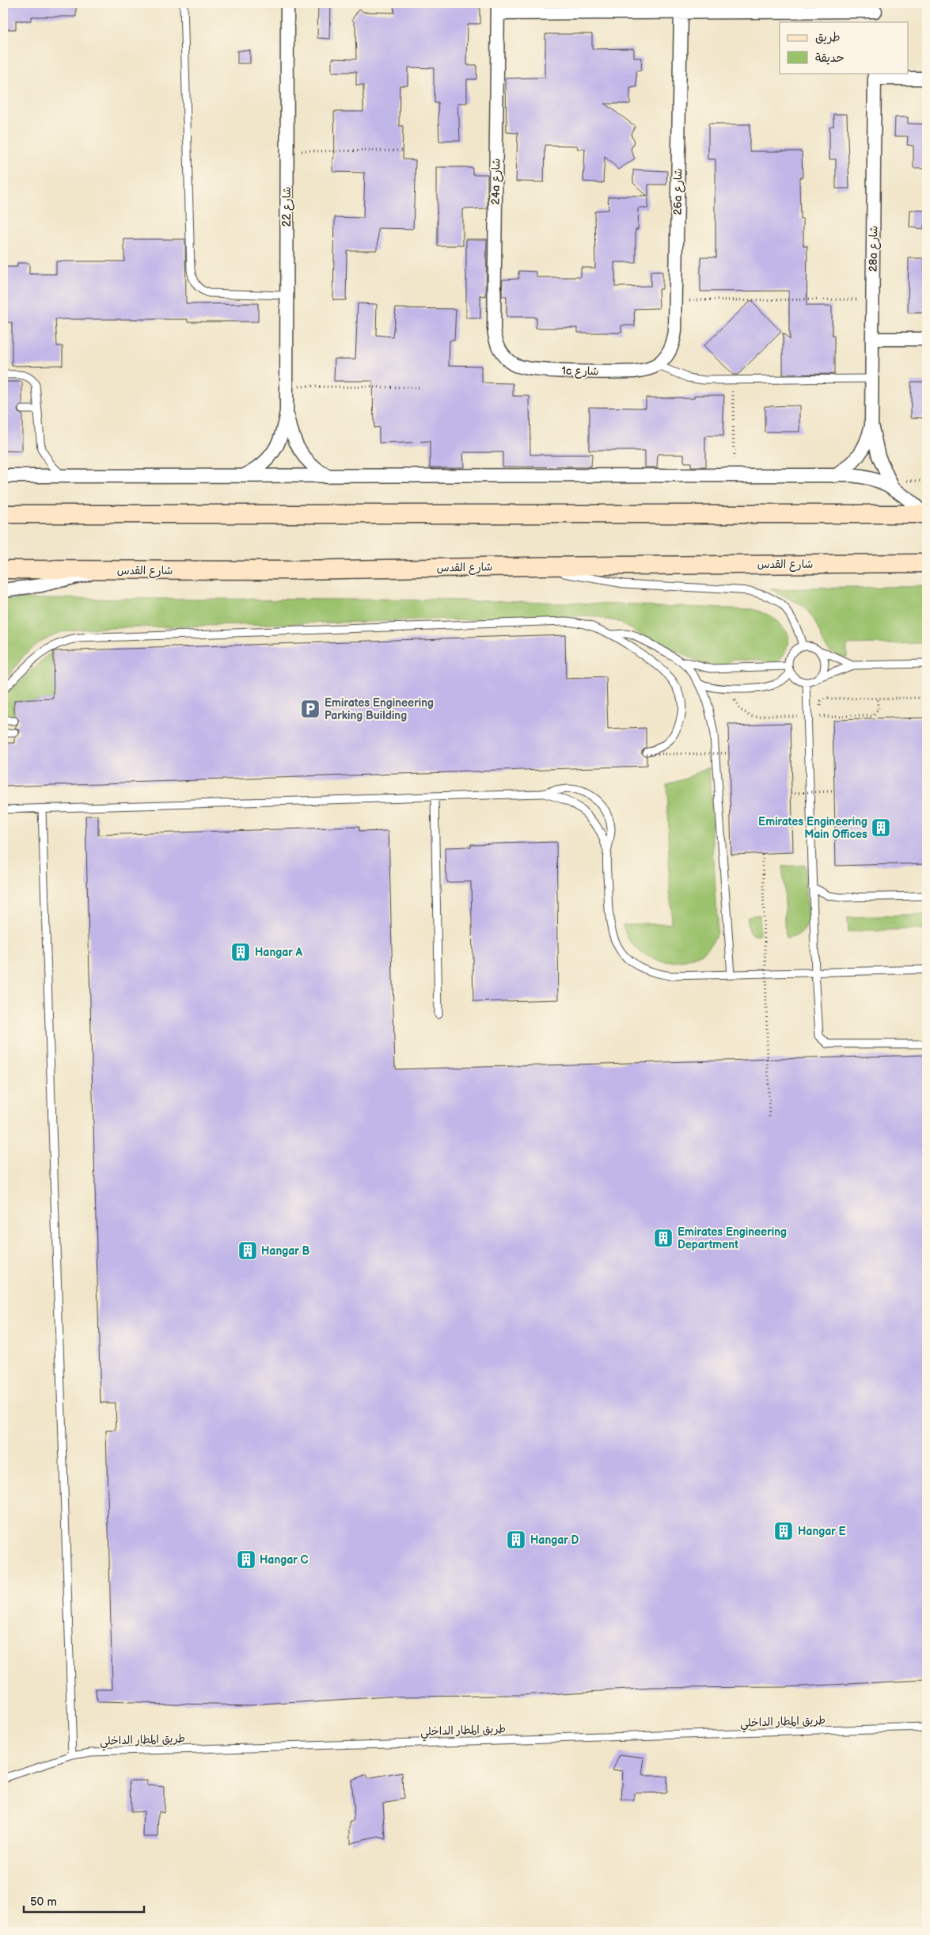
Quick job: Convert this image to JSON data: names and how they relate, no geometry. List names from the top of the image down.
{
  "streets": {
    "main road": ["شارع القدس"],
    "street": [
      "24a شارع",
      "26a شارع",
      "شارع 22",
      "28a شارع",
      "1c شارع"
    ],
    "lane": ["طريق المطار الداخلي"]
  },
  "crossings": [
    ["24a شارع", "1c شارع"],
    ["26a شارع", "1c شارع"]
  ],
  "places": {
    "parking": ["Emirates Engineering Parking Building"],
    "building": [
      "Emirates Engineering Main Offices",
      "Hangar A",
      "Emirates Engineering Department",
      "Hangar B",
      "Hangar E",
      "Hangar D",
      "Hangar C"
    ]
  },
  "legend": ["طريق", "حديقة"],
  "scale_bar": "50 m"
}
